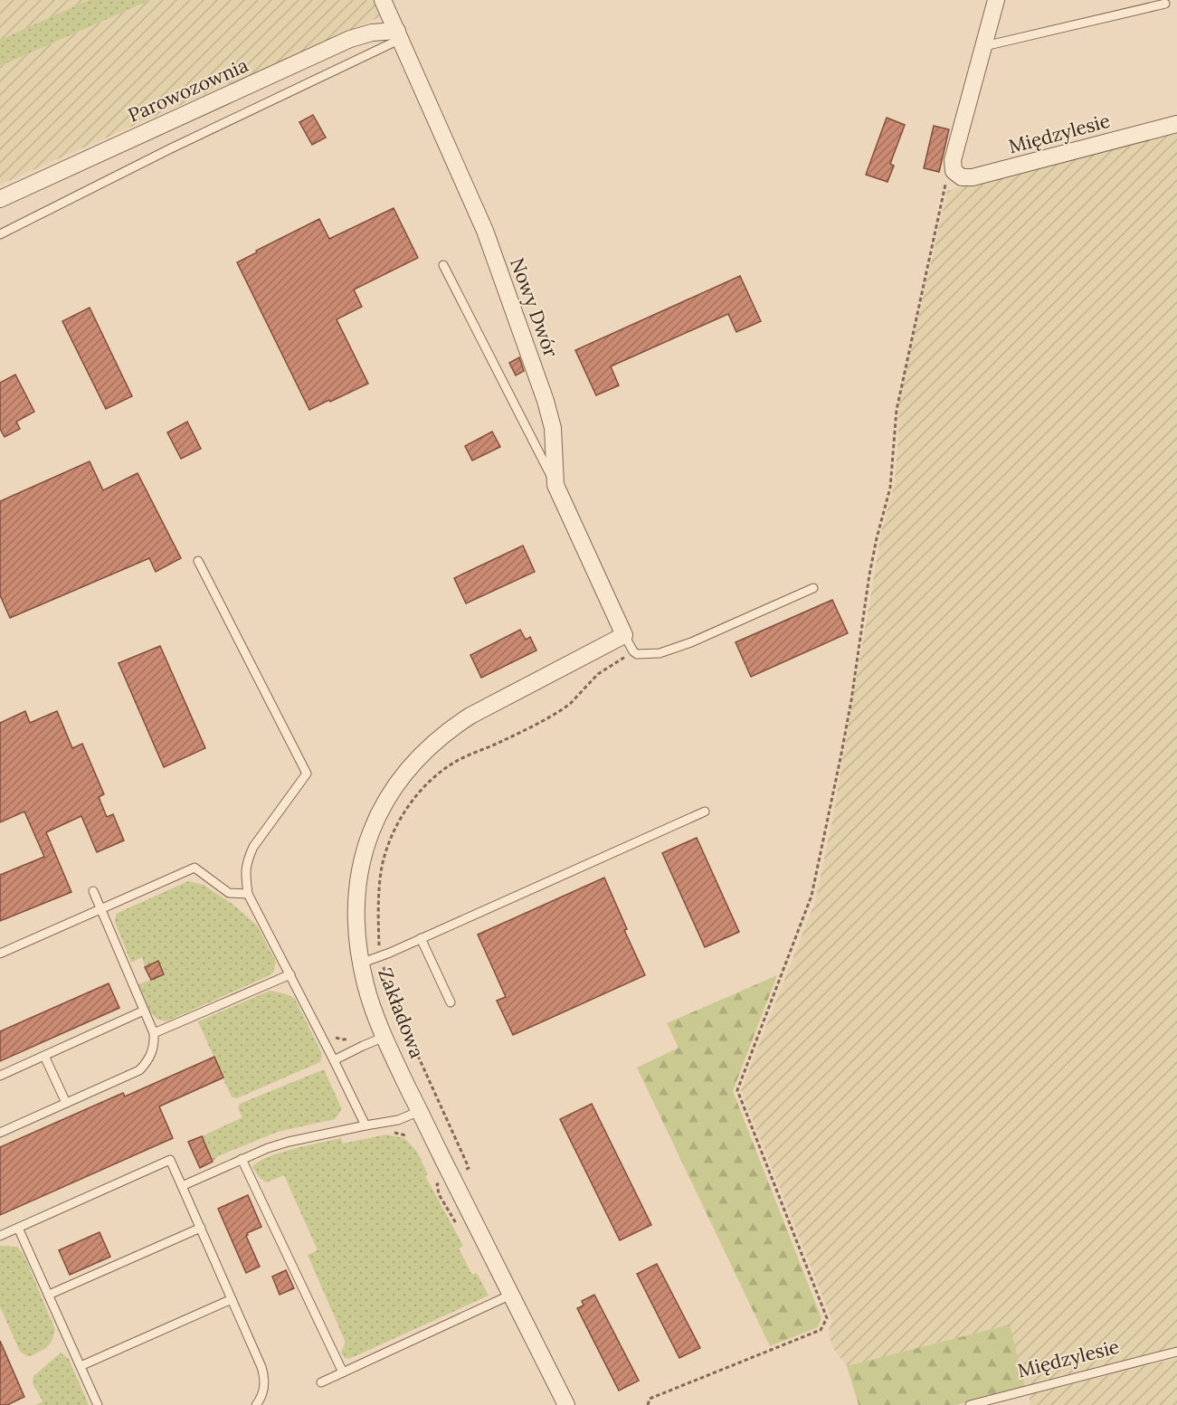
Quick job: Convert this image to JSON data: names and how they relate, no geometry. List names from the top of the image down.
{
  "streets": {
    "street": [
      "Parowozownia",
      "Międzylesie",
      "Nowy Dwór",
      "Zakładowa"
    ]
  },
  "crossings": [
    ["Parowozownia", "Nowy Dwór"],
    ["Nowy Dwór", "Zakładowa"]
  ]
}
